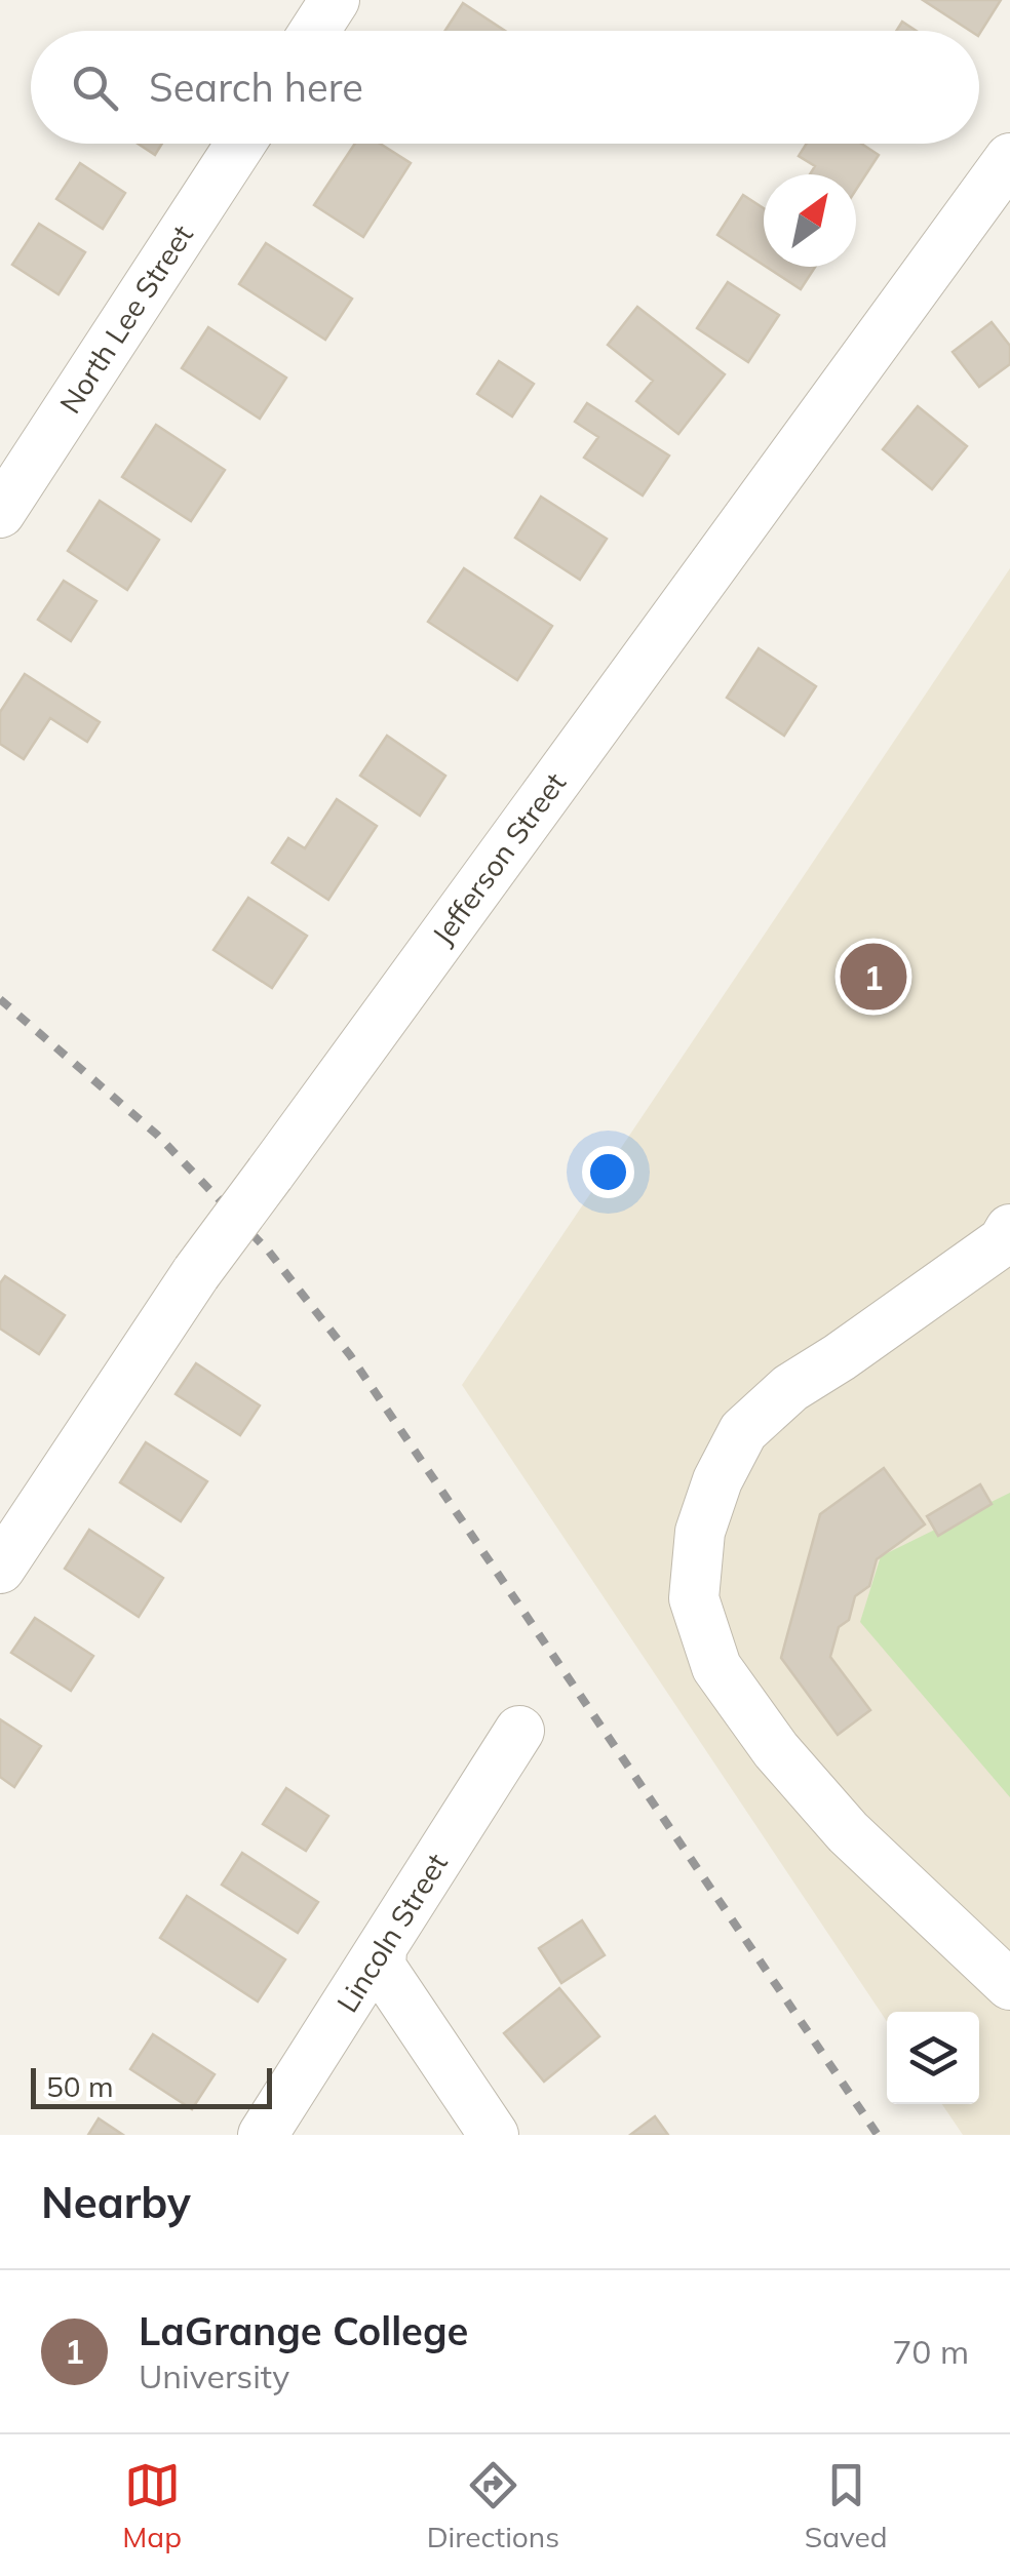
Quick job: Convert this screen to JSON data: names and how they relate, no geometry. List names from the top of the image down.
{
  "streets": {
    "street": ["North Lee Street", "Jefferson Street", "Lincoln Street"]
  },
  "scale_bar": "50 m",
  "north": "top right",
  "page": {
    "search": "Search here",
    "pins": "1",
    "scale": "50 m",
    "heading": "Nearby",
    "list": [
      {
        "mark": "1",
        "name": "LaGrange College",
        "note": "University",
        "value": "70 m"
      }
    ],
    "nav": ["Map", "Directions", "Saved"]
  }
}
